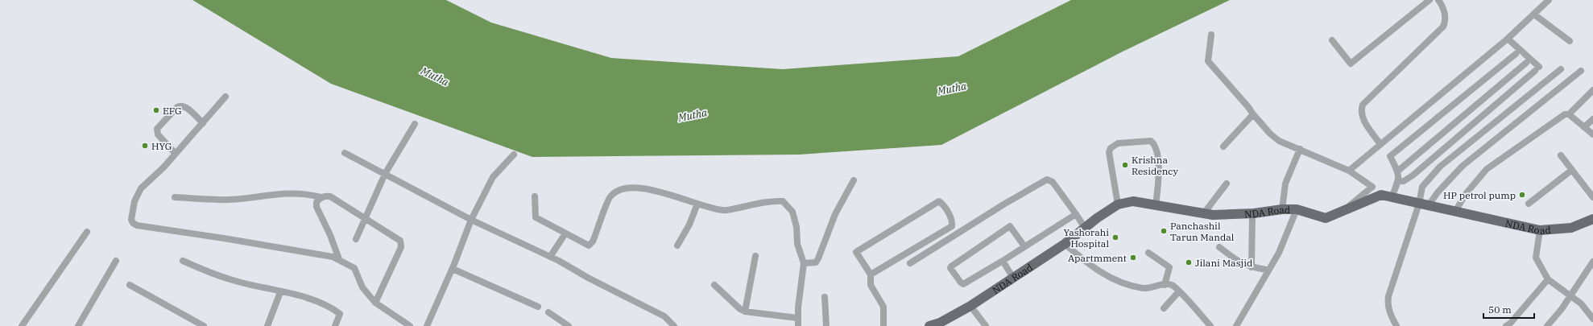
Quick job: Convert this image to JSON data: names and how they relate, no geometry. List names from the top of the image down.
{
  "streets": {
    "main road": ["NDA Road"]
  },
  "water": ["Mutha"],
  "places": [
    "EFG",
    "HYG",
    "Krishna Residency",
    "HP petrol pump",
    "Panchashil Tarun Mandal",
    "Yashorahi Hospital",
    "Apartmment",
    "Jilani Masjid"
  ],
  "scale_bar": "50 m"
}
